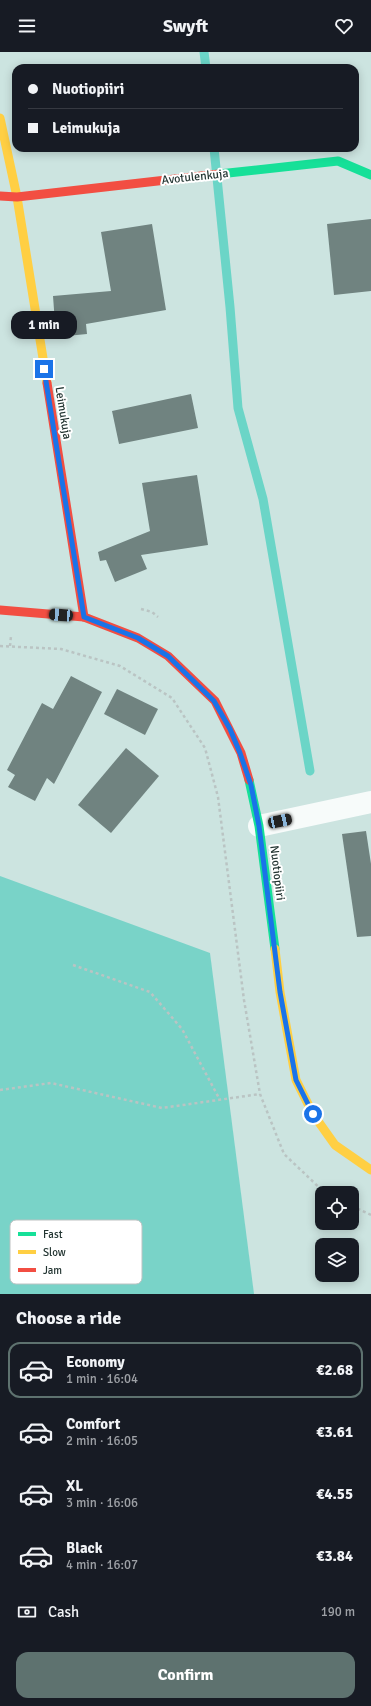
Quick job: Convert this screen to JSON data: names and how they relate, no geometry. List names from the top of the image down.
{
  "streets": {
    "street": ["Avotulenkuja", "Leimukuja", "Nuotiopiiri"]
  },
  "crossings": [
    ["Avotulenkuja", "Leimukuja"],
    ["Leimukuja", "Nuotiopiiri"]
  ],
  "legend": ["Fast", "Slow", "Jam"],
  "page": {
    "header": "Swyft",
    "banner": ["Nuotiopiiri", "Leimukuja"],
    "bubble": "1 min",
    "heading": "Choose a ride",
    "list": [
      {
        "name": "Economy",
        "note": "1 min · 16:04",
        "value": "€2.68"
      },
      {
        "name": "Comfort",
        "note": "2 min · 16:05",
        "value": "€3.61"
      },
      {
        "name": "XL",
        "note": "3 min · 16:06",
        "value": "€4.55"
      },
      {
        "name": "Black",
        "note": "4 min · 16:07",
        "value": "€3.84"
      }
    ],
    "pay": ["Cash", "190 m"],
    "buttons": "Confirm"
  }
}
